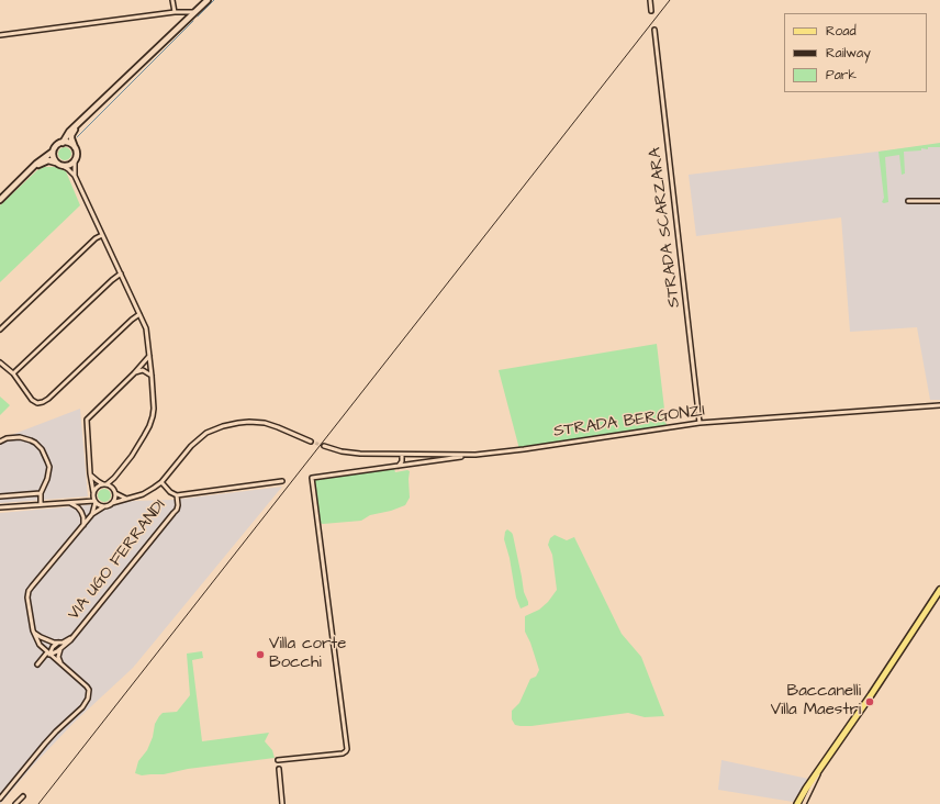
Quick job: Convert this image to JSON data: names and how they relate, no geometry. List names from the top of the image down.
{
  "streets": {
    "street": ["STRADA SCARZARA", "STRADA BERGONZI", "VIA UGO FERRANDI"]
  },
  "crossings": [
    ["STRADA SCARZARA", "STRADA BERGONZI"]
  ],
  "places": ["Villa corte Bocchi", "Baccanelli Villa Maestri"],
  "legend": ["Road", "Railway", "Park"]
}
